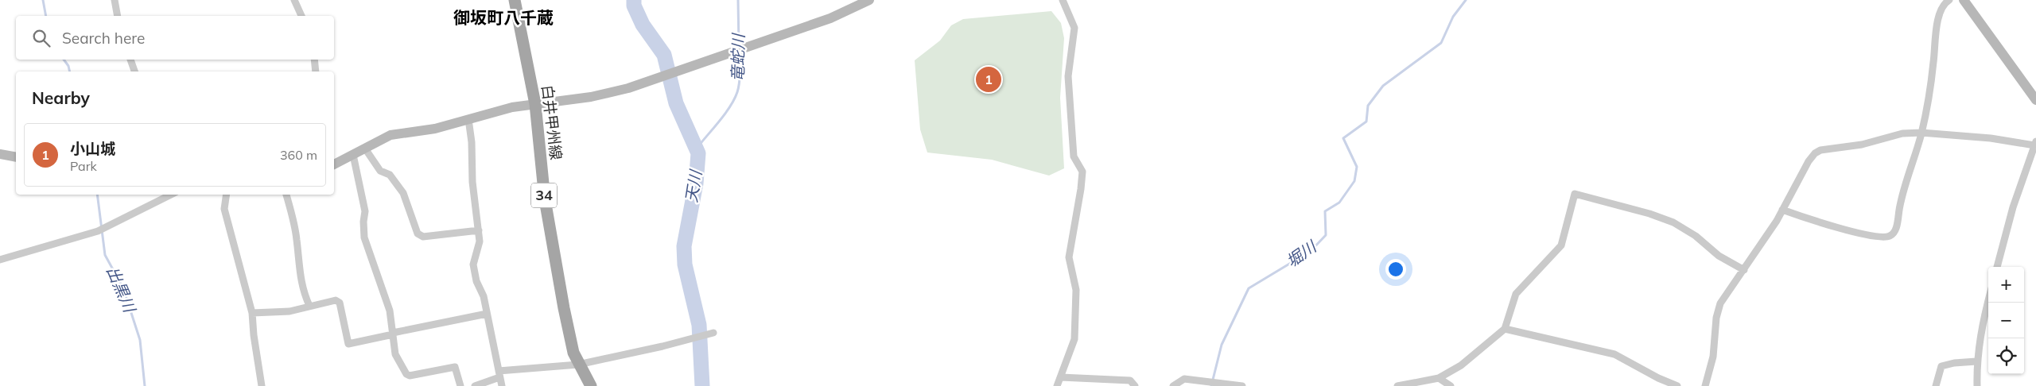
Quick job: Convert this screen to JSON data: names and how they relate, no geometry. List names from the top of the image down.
{
  "streets": {
    "main road": ["白井甲州線", "34"]
  },
  "districts": ["御坂町八千蔵"],
  "water": [
    "竜蛇川",
    "天川",
    "堀川",
    "出黒川"
  ],
  "page": {
    "search": "Search here",
    "pins": "1",
    "heading": "Nearby",
    "list": [
      {
        "mark": "1",
        "name": "小山城",
        "note": "Park",
        "value": "360 m"
      }
    ],
    "map_buttons": ["+", "−"]
  }
}
